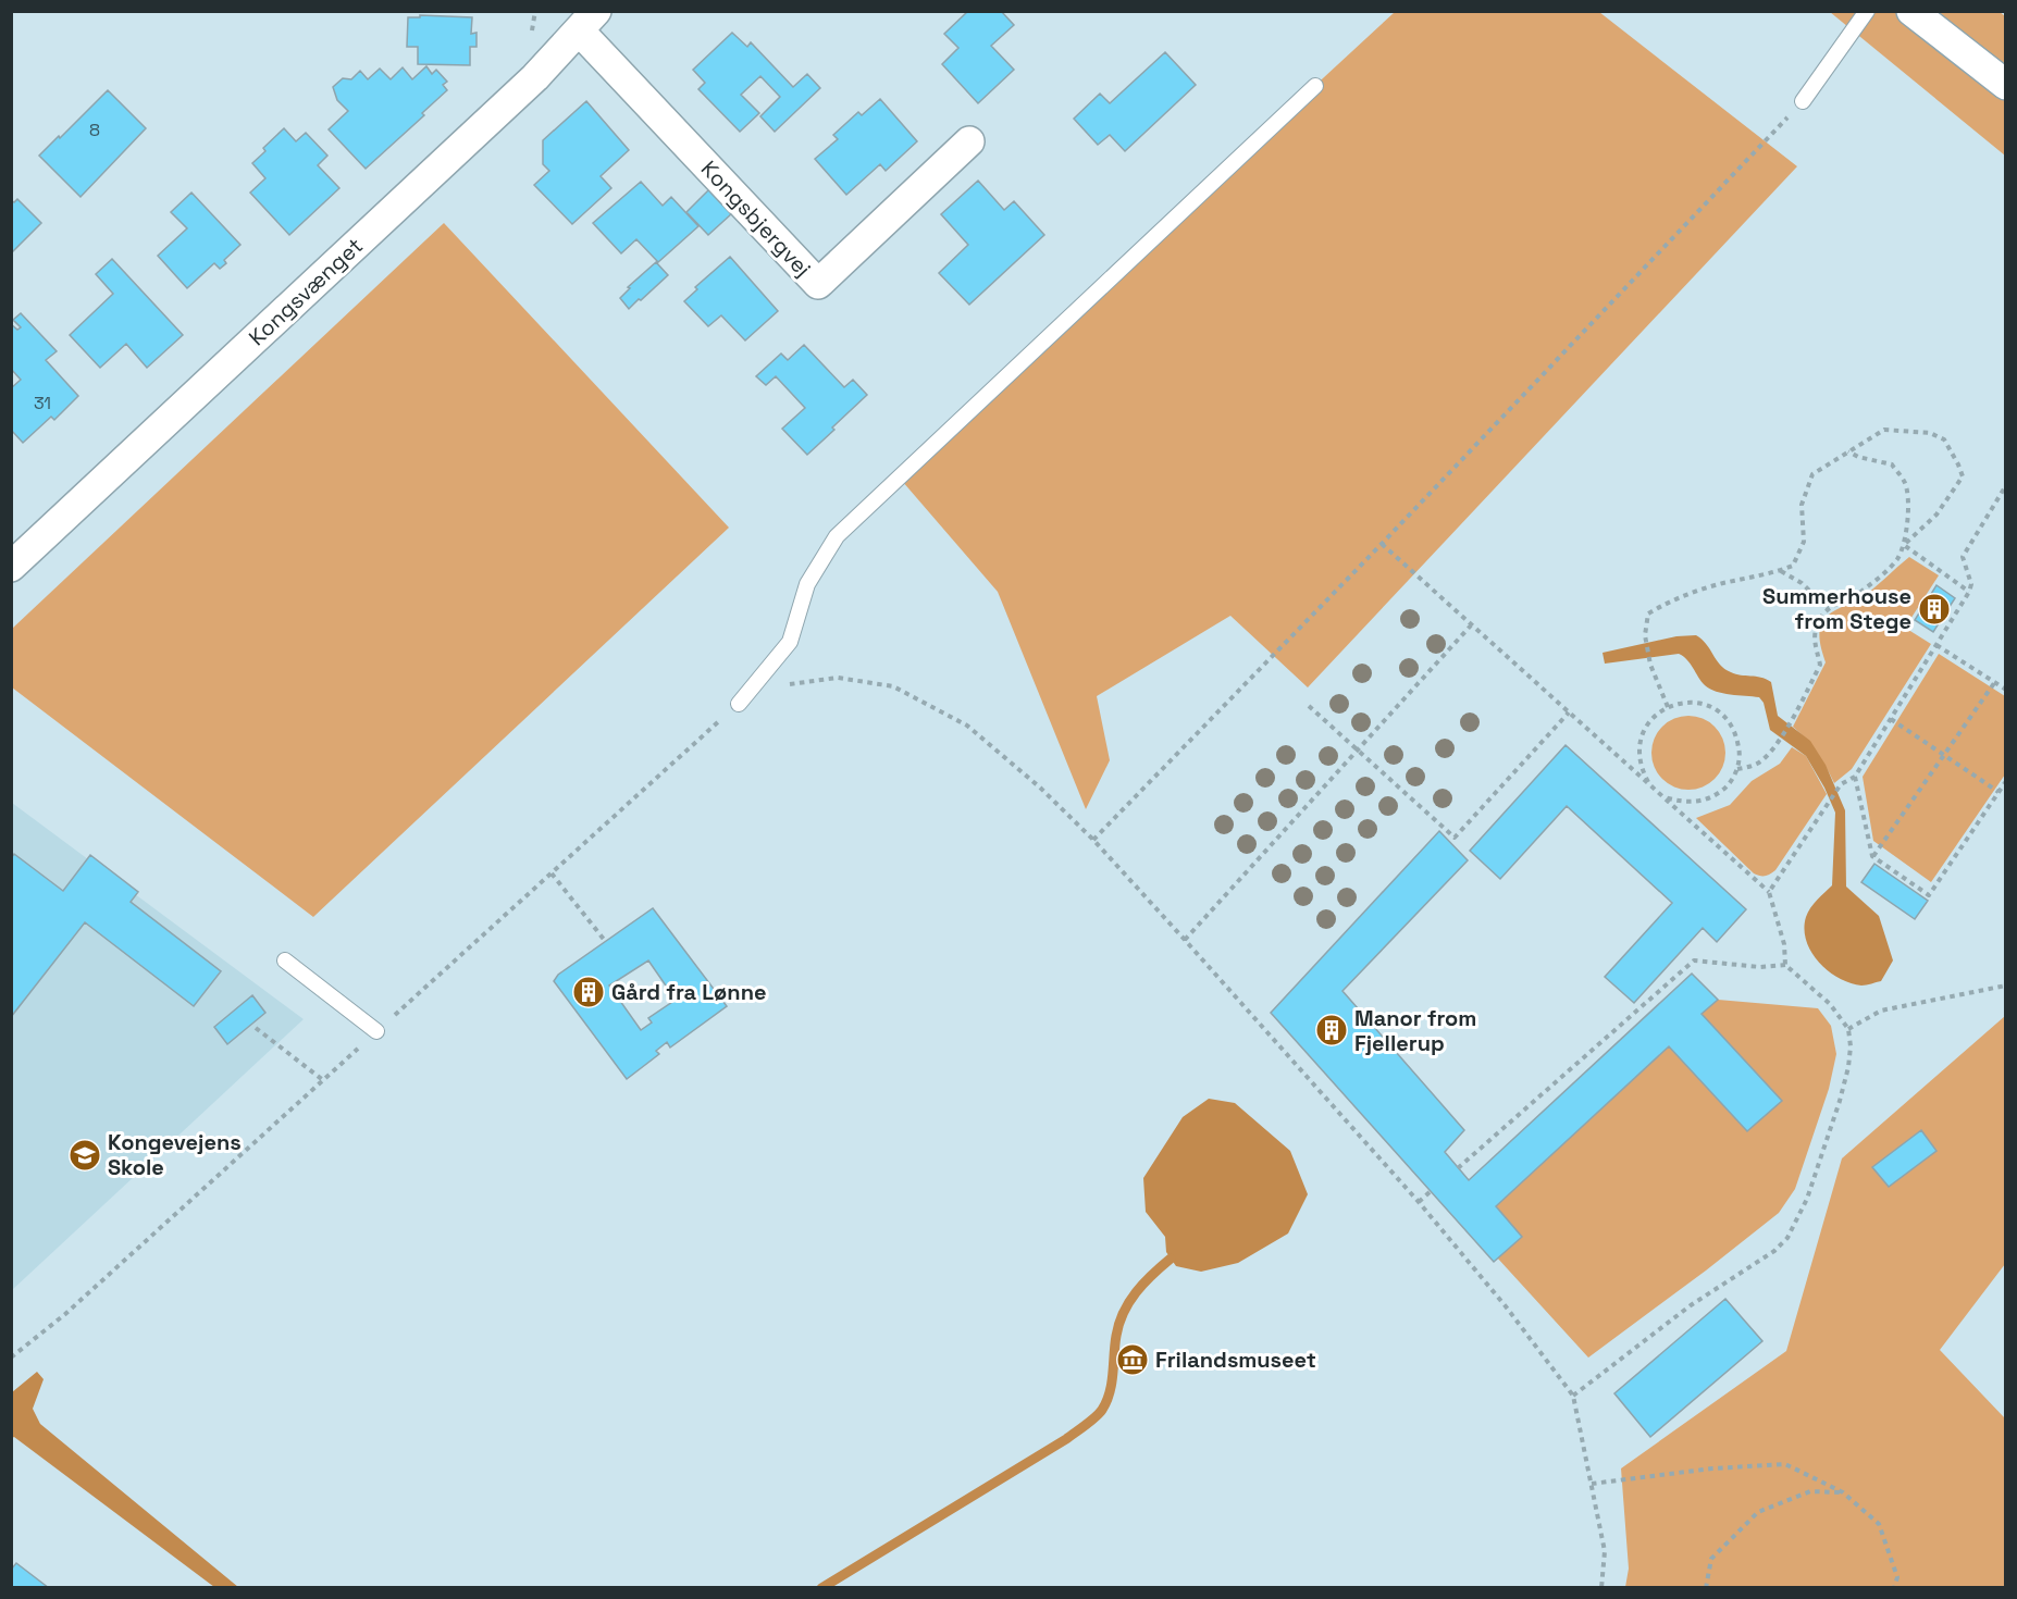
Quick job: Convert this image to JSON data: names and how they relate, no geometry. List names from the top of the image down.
{
  "streets": {
    "street": ["Kongsbjergvej", "Kongsvænget"]
  },
  "crossings": [
    ["Kongsbjergvej", "Kongsvænget"]
  ],
  "places": {
    "building": ["Summerhouse from Stege", "Gård fra Lønne", "Manor from Fjellerup"],
    "school or university": ["Kongevejens Skole"],
    "museum": ["Frilandsmuseet"]
  },
  "house_numbers": ["8", "31"]
}
